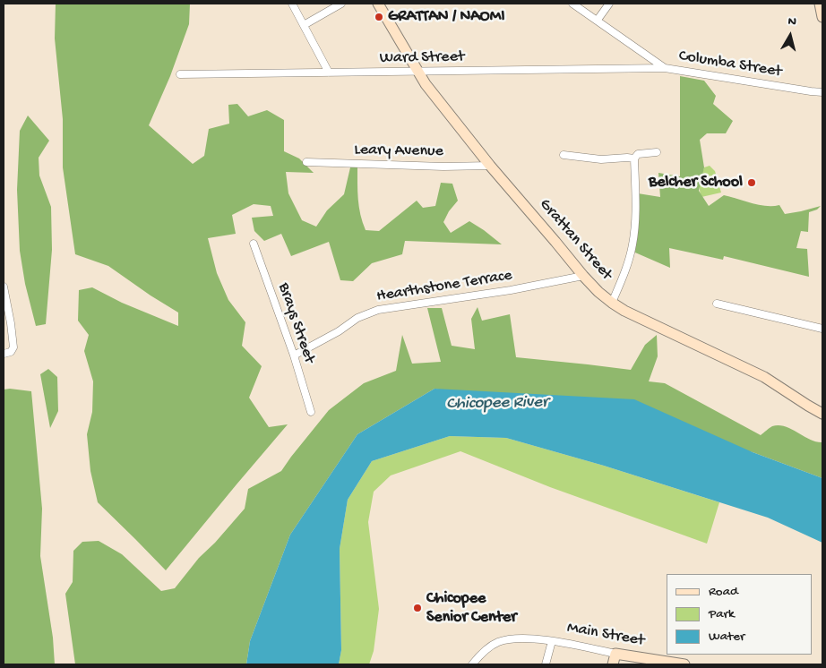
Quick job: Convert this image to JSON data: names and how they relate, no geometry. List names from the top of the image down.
{
  "streets": {
    "main road": ["Grattan Street", "Main Street"],
    "street": [
      "Ward Street",
      "Columba Street",
      "Leary Avenue",
      "Hearthstone Terrace",
      "Brays Street"
    ]
  },
  "crossings": [
    ["Ward Street", "Columba Street"],
    ["Ward Street", "Grattan Street"],
    ["Leary Avenue", "Grattan Street"],
    ["Grattan Street", "Hearthstone Terrace"],
    ["Hearthstone Terrace", "Brays Street"]
  ],
  "water": ["Chicopee River"],
  "places": ["GRATTAN / NAOMI", "Belcher School", "Chicopee Senior Center"],
  "legend": ["Road", "Park", "Water"],
  "north": "top"
}
